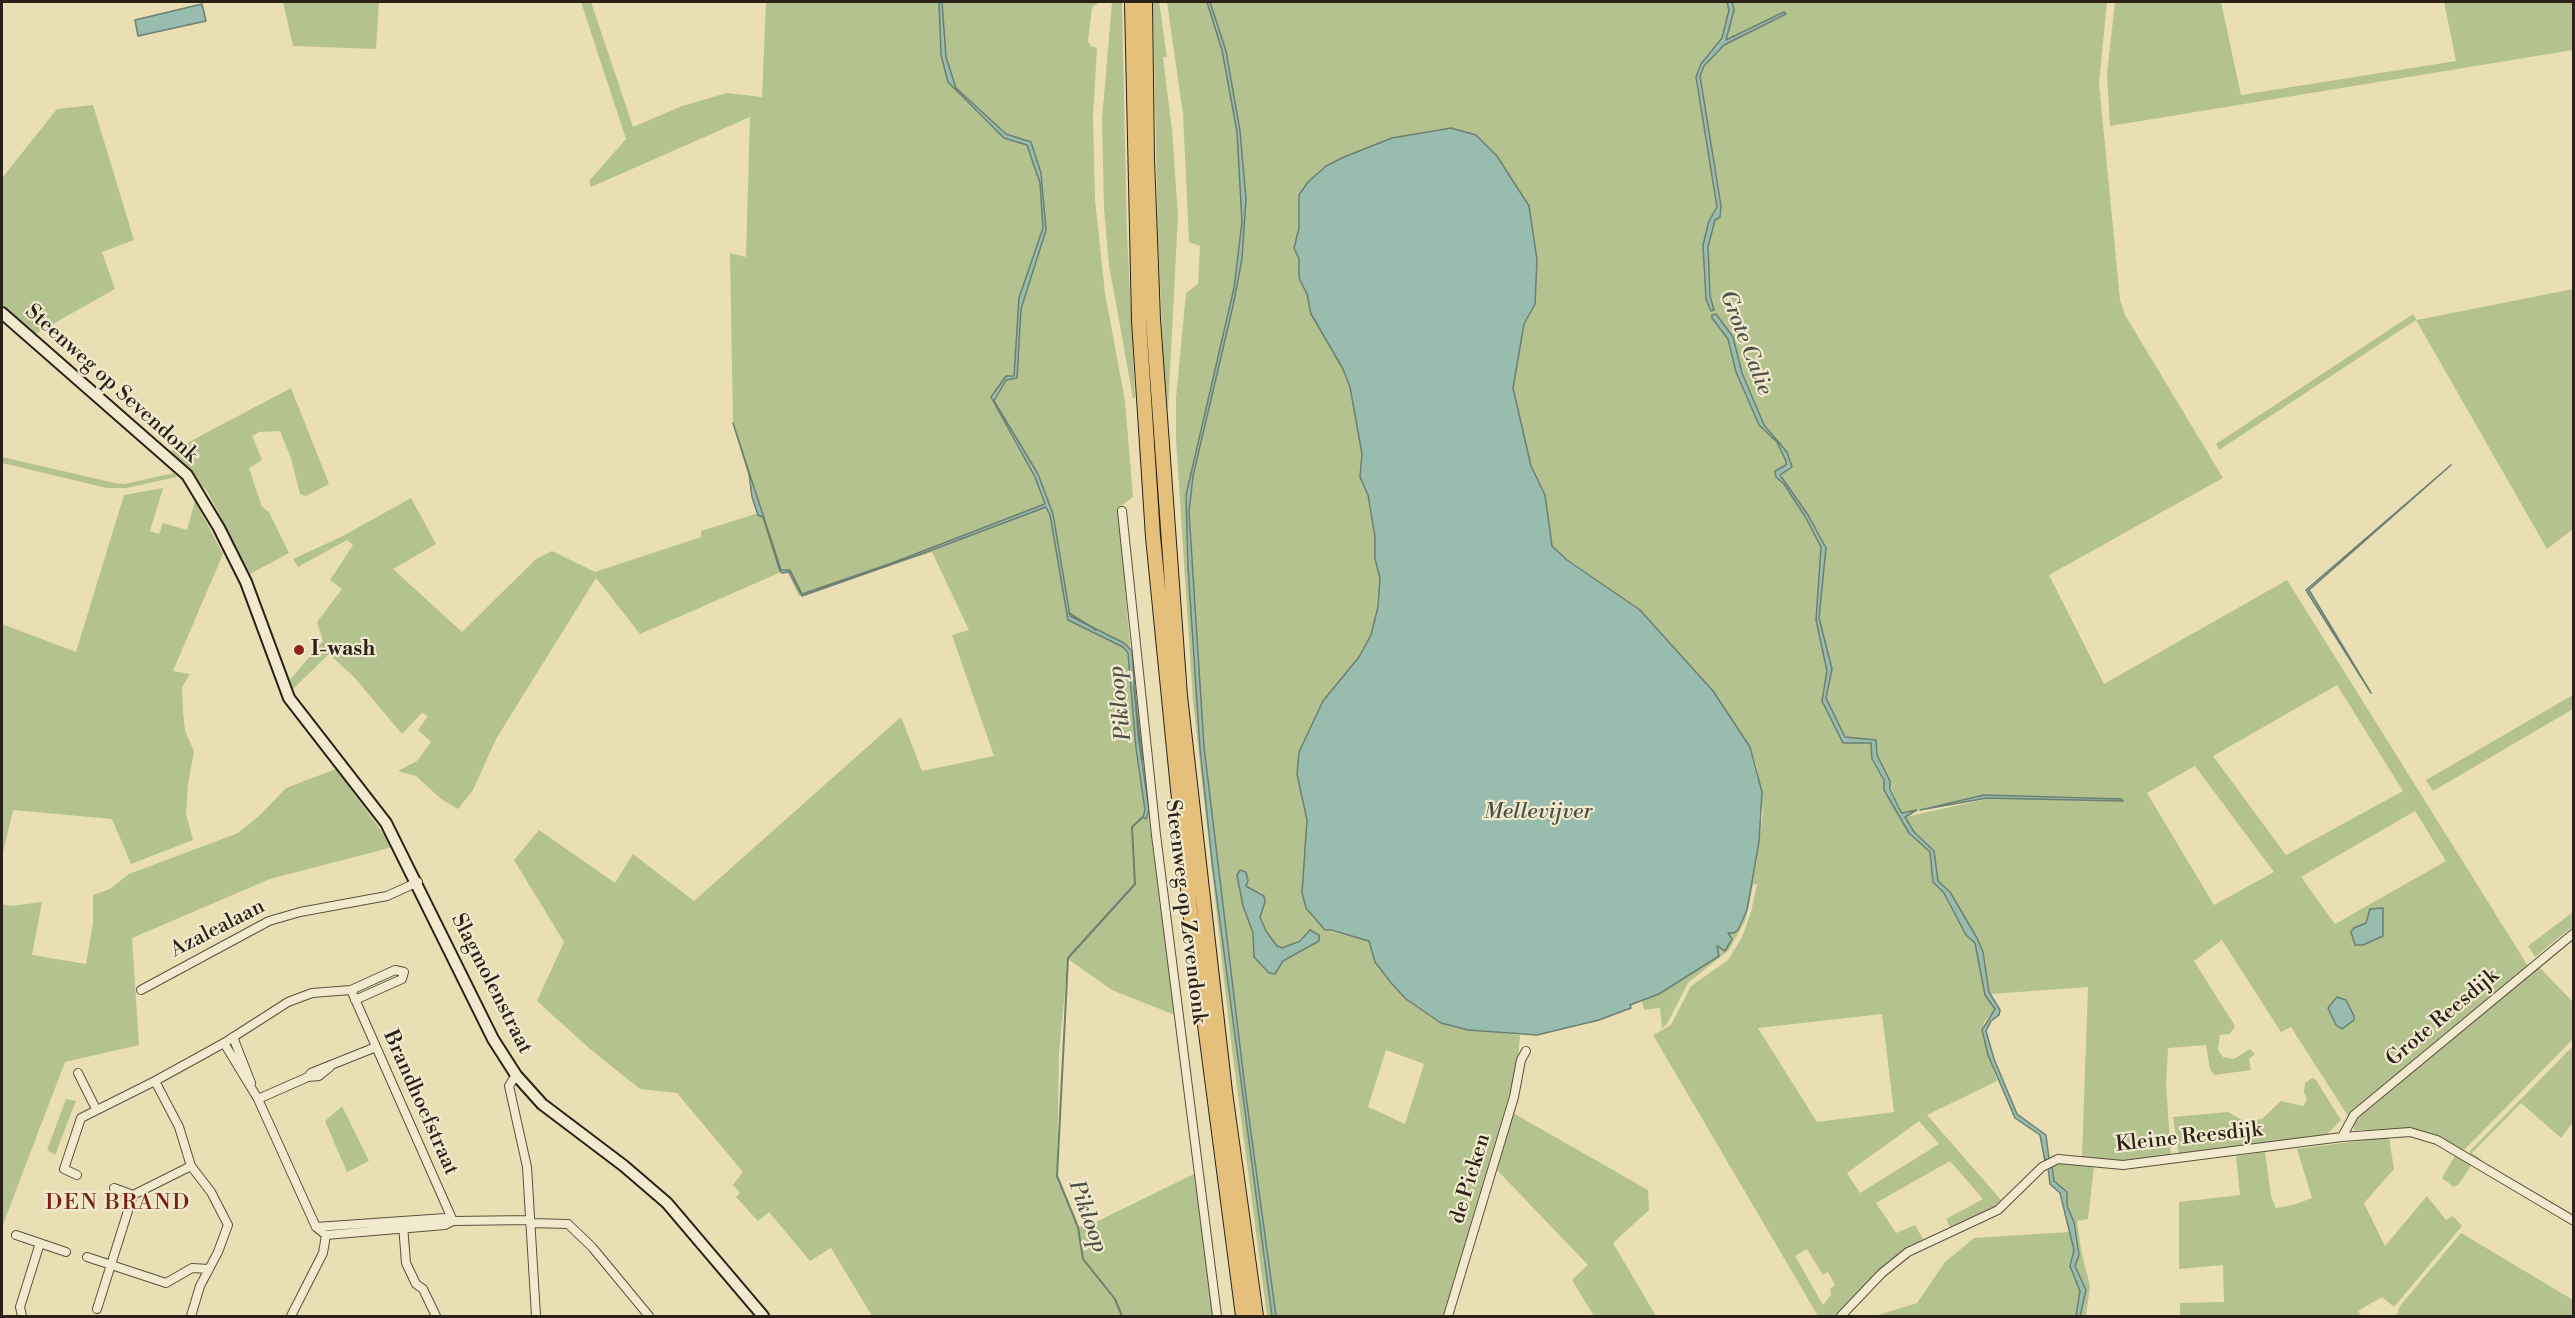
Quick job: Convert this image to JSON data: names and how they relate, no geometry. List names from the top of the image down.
{
  "streets": {
    "street": [
      "Steenweg op Sevendonk",
      "Steenweg op Zevendonk",
      "Azalealaan",
      "Slagmolenstraat",
      "Grote Reesdijk",
      "Brandhoefstraat",
      "Kleine Reesdijk",
      "de Picken"
    ]
  },
  "crossings": [
    ["Steenweg op Sevendonk", "Slagmolenstraat"],
    ["Azalealaan", "Slagmolenstraat"],
    ["Grote Reesdijk", "Kleine Reesdijk"]
  ],
  "districts": ["DEN BRAND"],
  "water": ["Grote Calie", "Pikloop", "Mellevijver"],
  "places": ["I-wash"]
}
